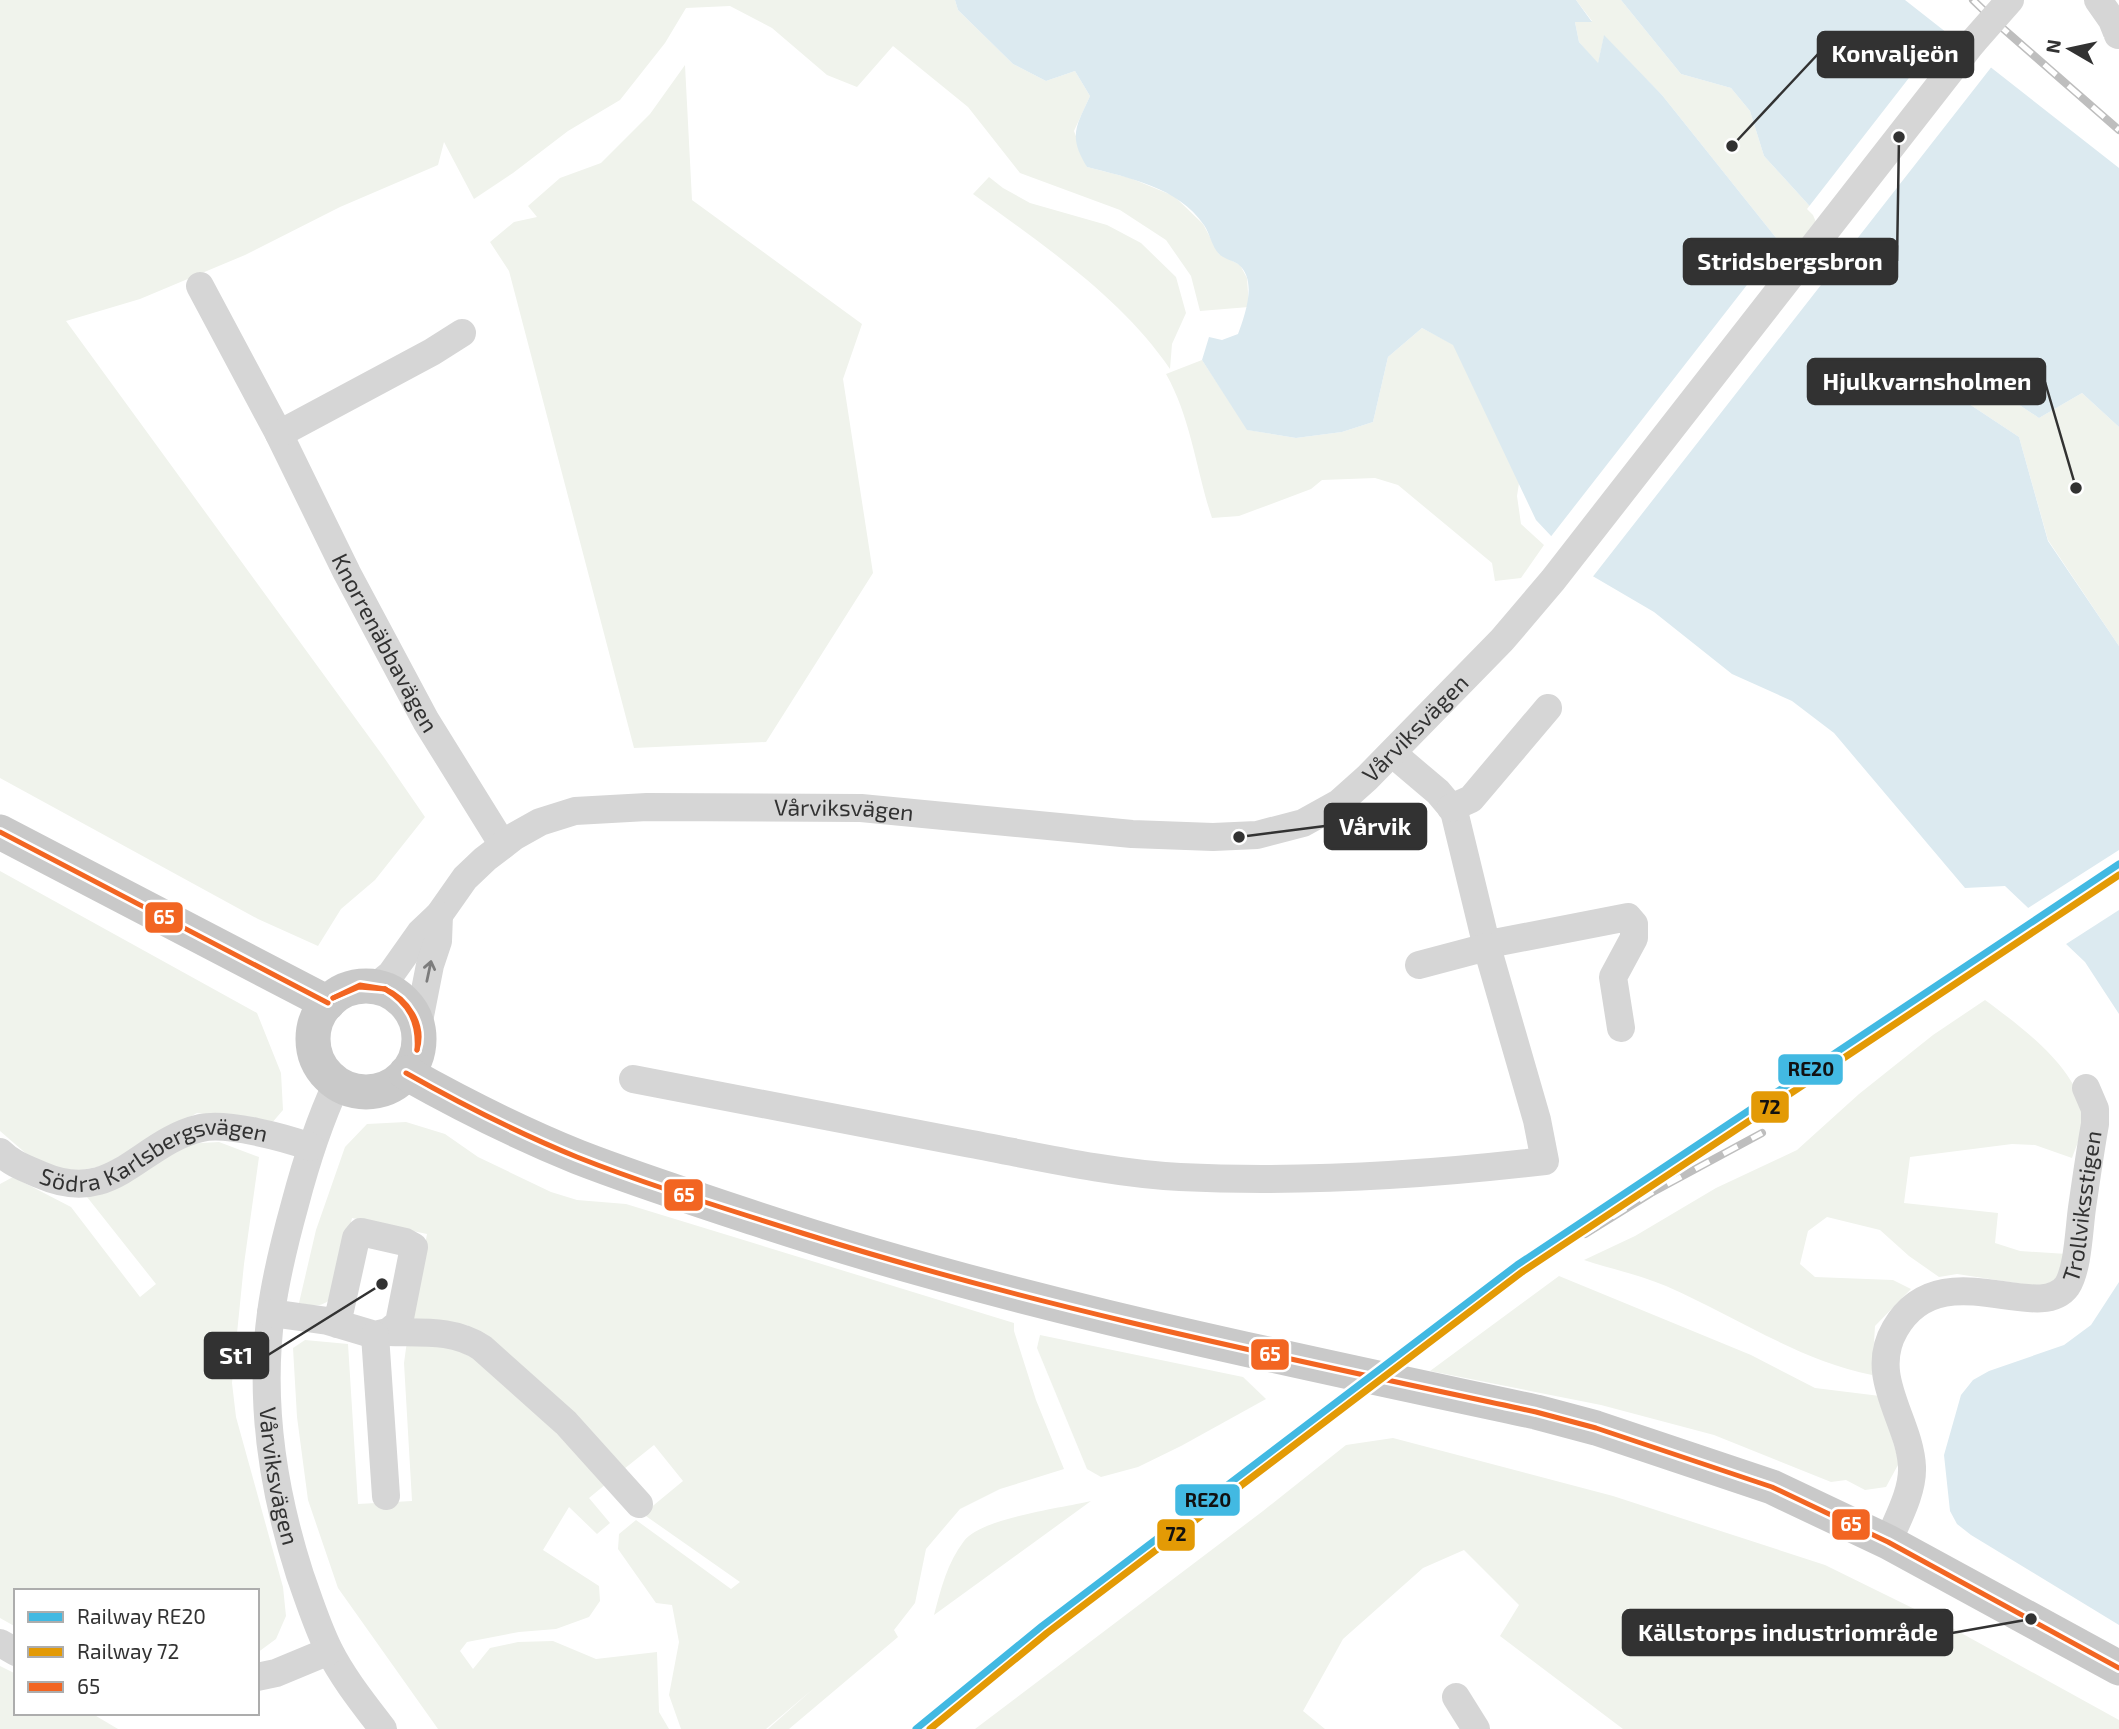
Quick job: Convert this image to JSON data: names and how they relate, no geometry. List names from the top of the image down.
{
  "streets": {
    "street": [
      "Knorrenäbbavägen",
      "Vårviksvägen",
      "Södra Karlsbergsvägen",
      "Trollviksstigen"
    ]
  },
  "crossings": [
    ["Knorrenäbbavägen", "Vårviksvägen"],
    ["Vårviksvägen", "Södra Karlsbergsvägen"]
  ],
  "places": [
    "Stridsbergsbron",
    "Konvaljeön",
    "Hjulkvarnsholmen",
    "Vårvik",
    "St1",
    "Källstorps industriområde"
  ],
  "lines": ["transit line 65", "rail line RE20", "rail line 72"],
  "legend": ["Railway RE20", "Railway 72", "65"],
  "north": "left"
}
